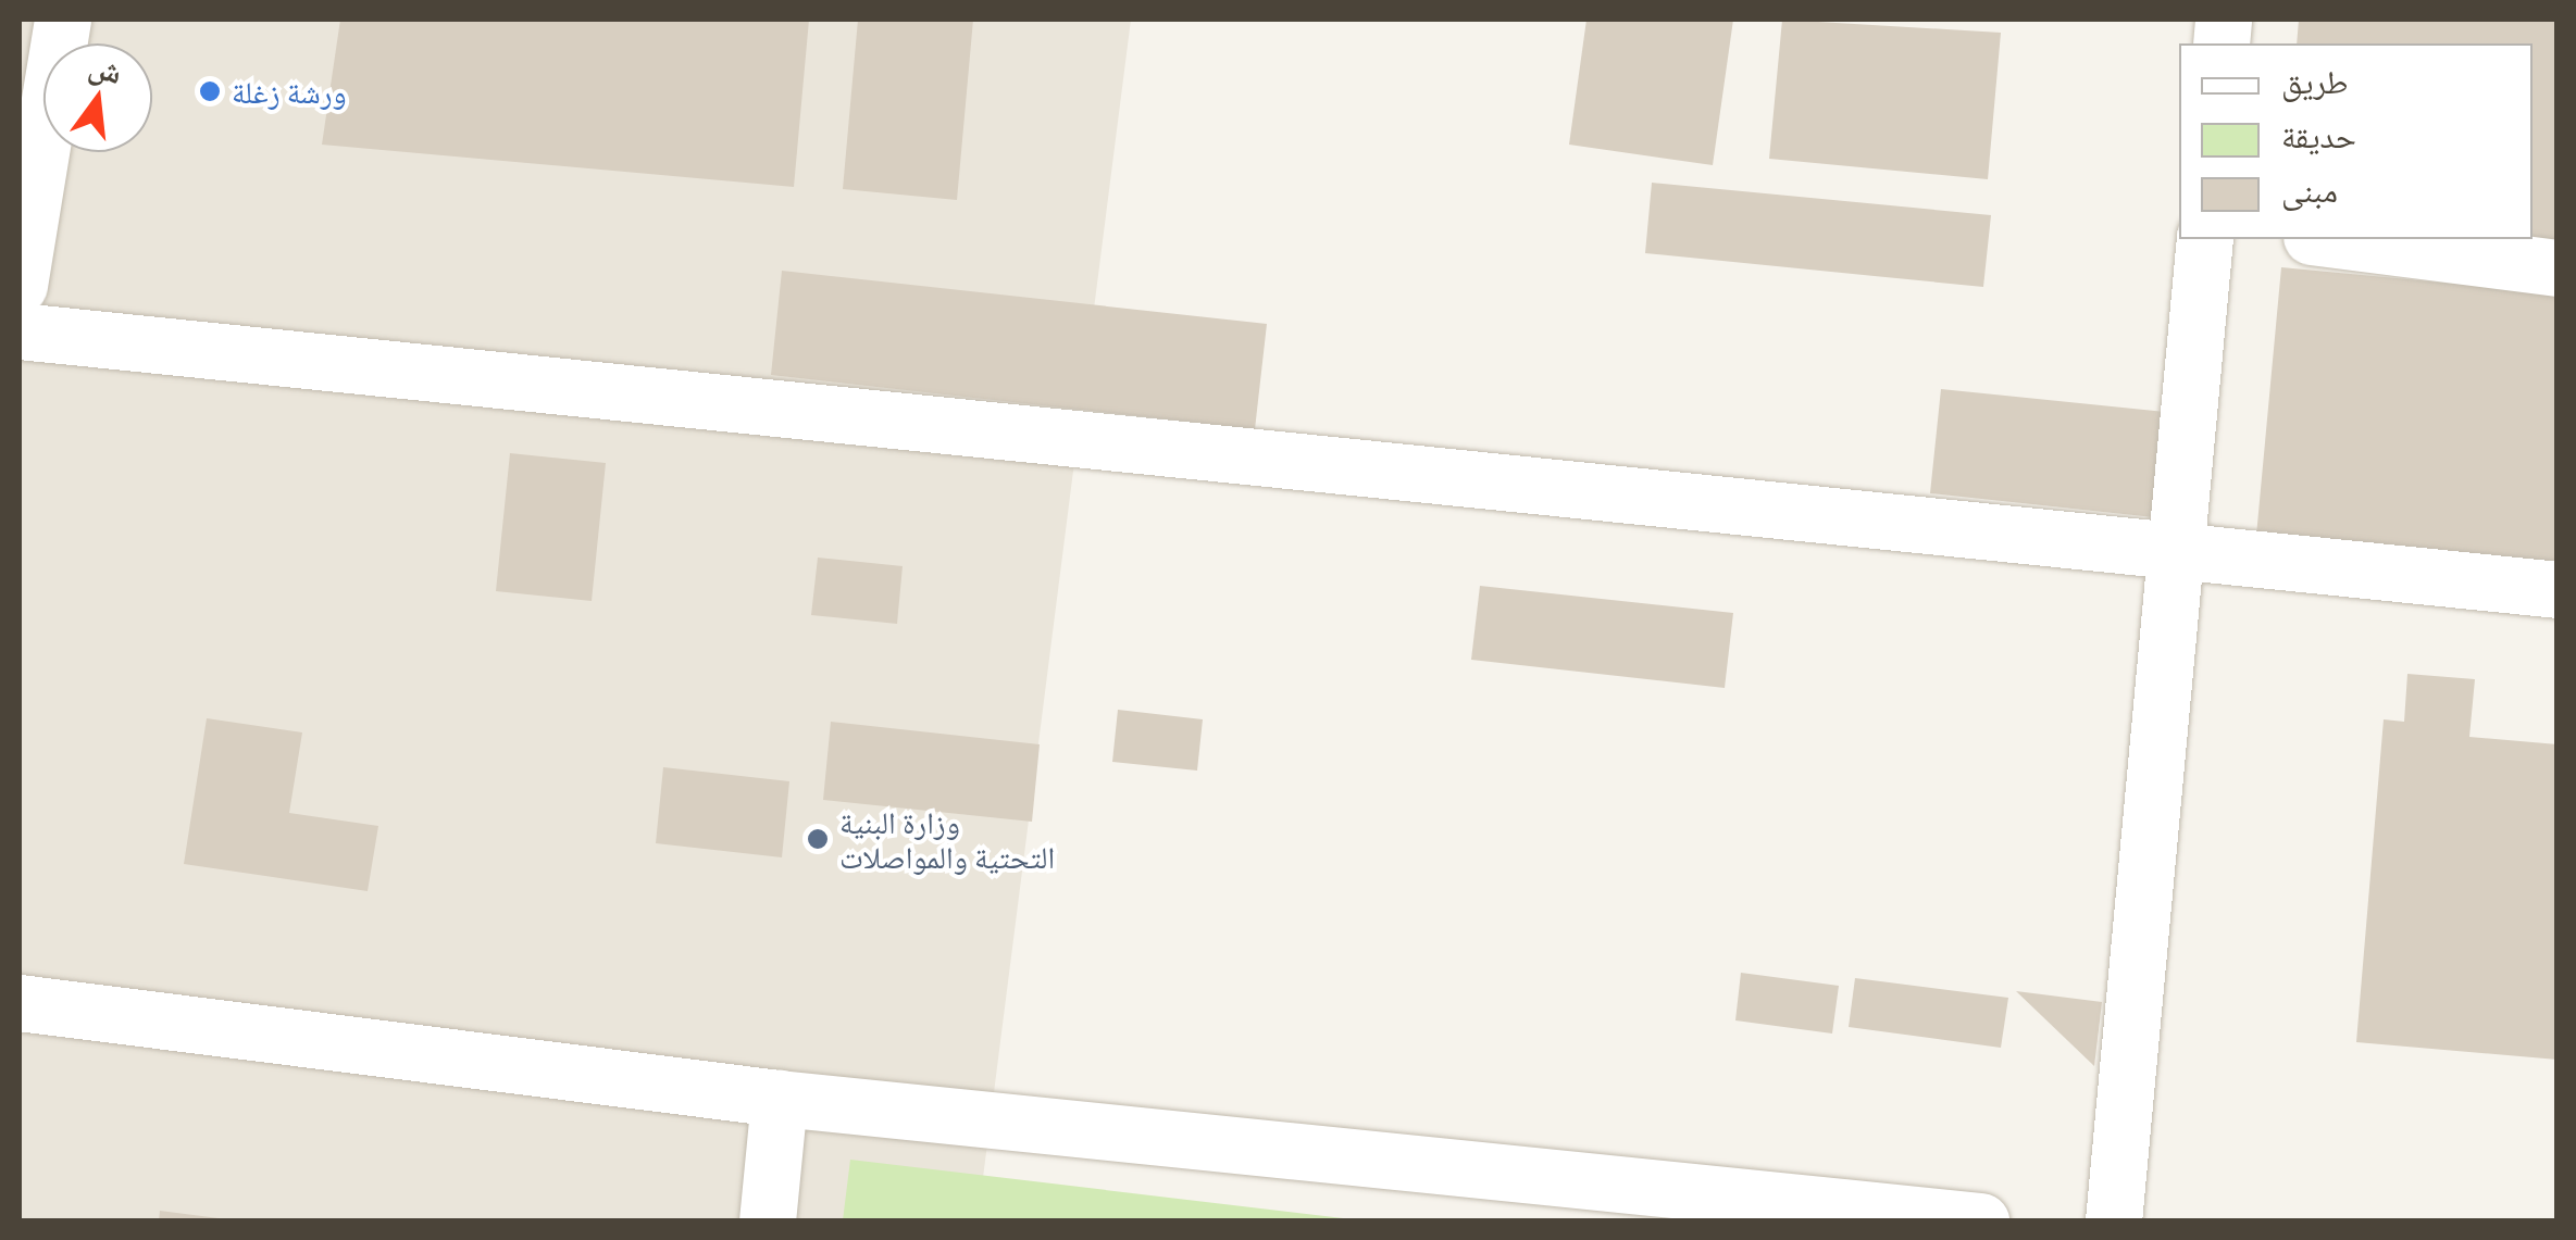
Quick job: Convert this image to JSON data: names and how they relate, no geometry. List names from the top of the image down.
{
  "places": ["ورشة زغلة", "وزارة البنية التحتية والمواصلات"],
  "legend": ["طريق", "حديقة", "مبنى"],
  "north": "top"
}
